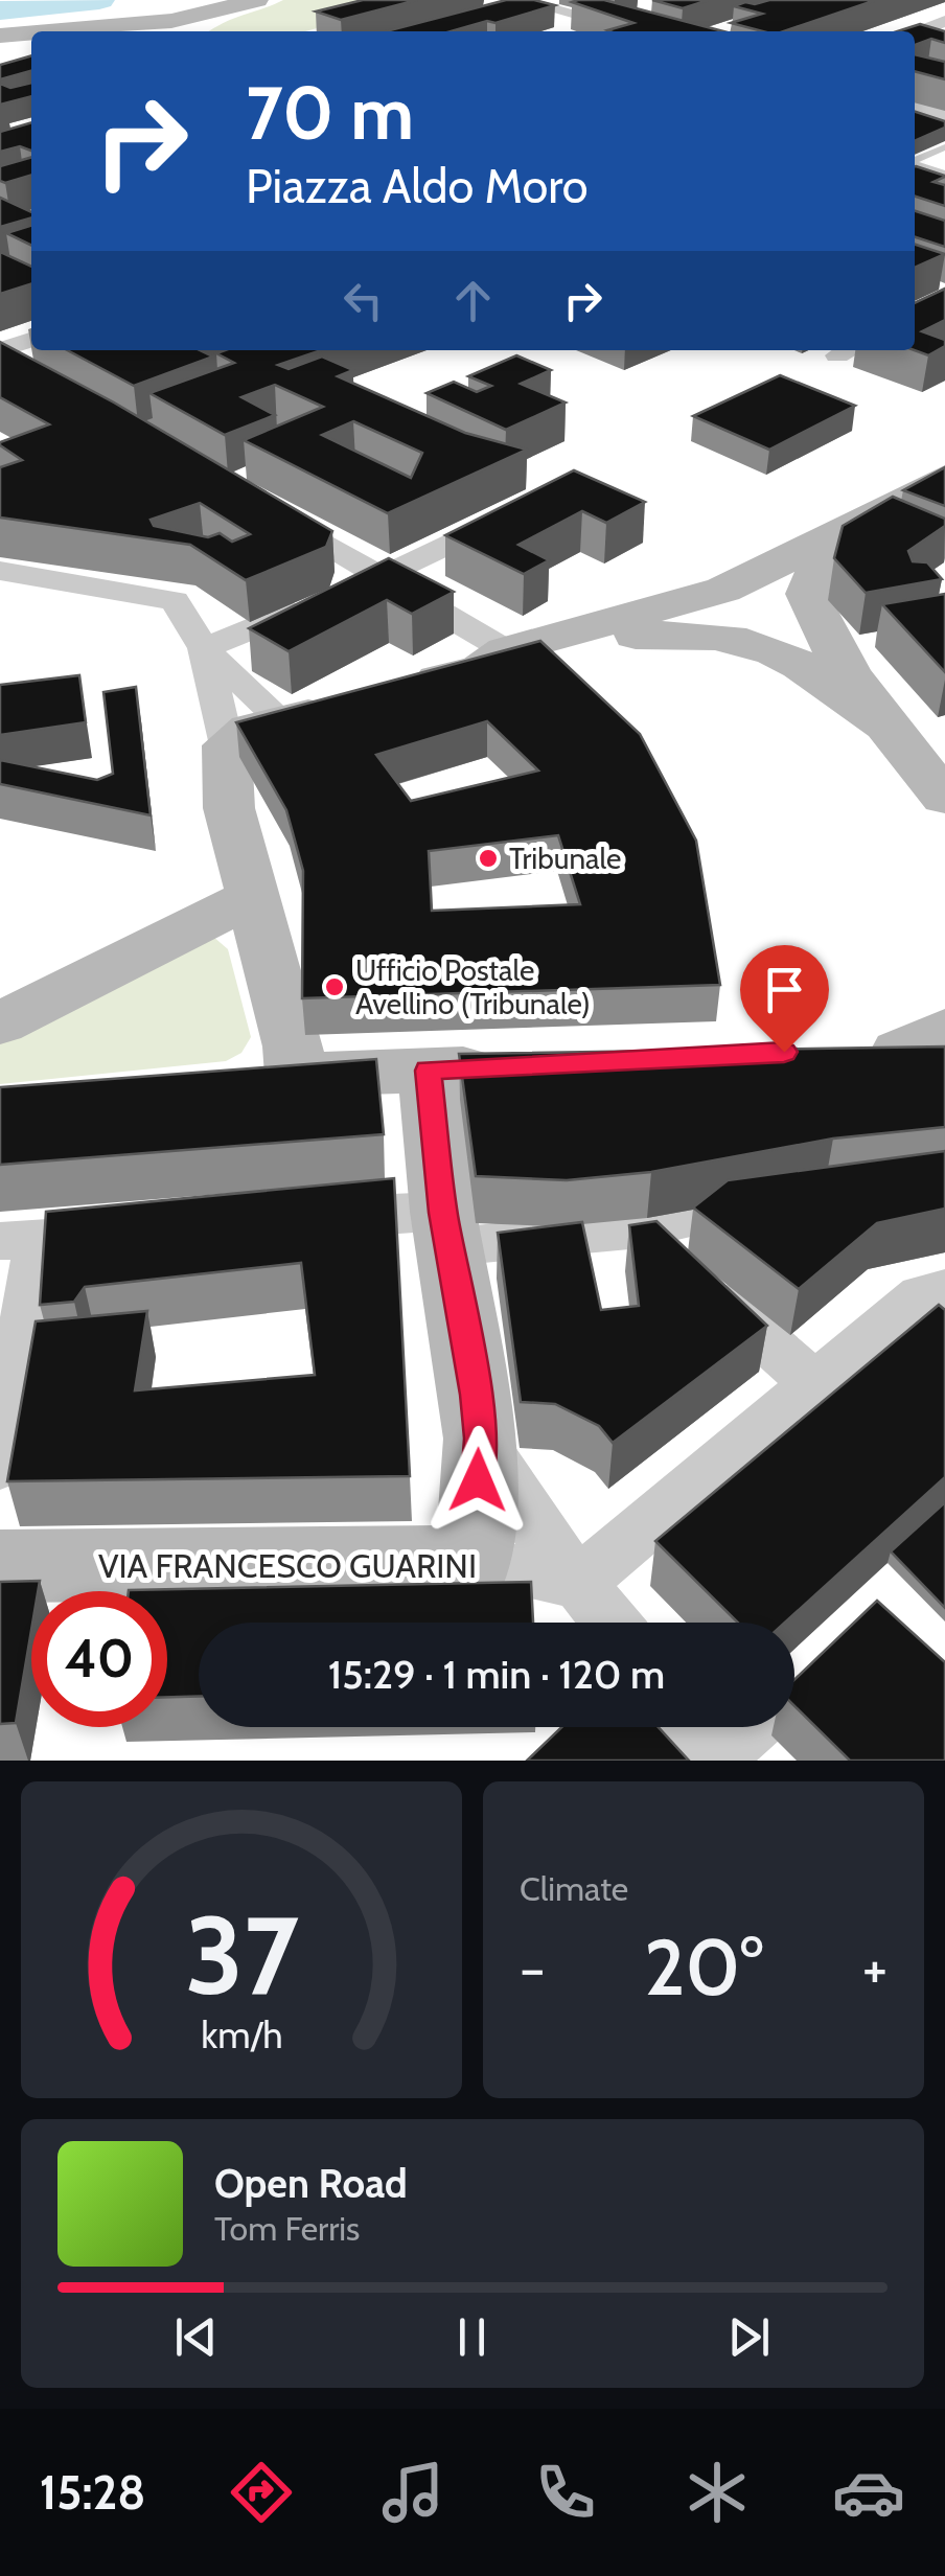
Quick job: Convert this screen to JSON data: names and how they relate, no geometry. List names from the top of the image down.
{
  "streets": {
    "street": ["VIA FRANCESCO GUARINI"]
  },
  "places": ["Tribunale", "Ufficio Postale Avellino (Tribunale)"],
  "page": {
    "turn": ["70 m", "Piazza Aldo Moro"],
    "limit": "40",
    "trip": "15:29 · 1 min · 120 m",
    "tile": "Climate",
    "heat": ["−", "20°", "+"],
    "song": ["Open Road", "Tom Ferris"],
    "tabs": "15:28",
    "gauge": ["37", "km/h"]
  }
}
